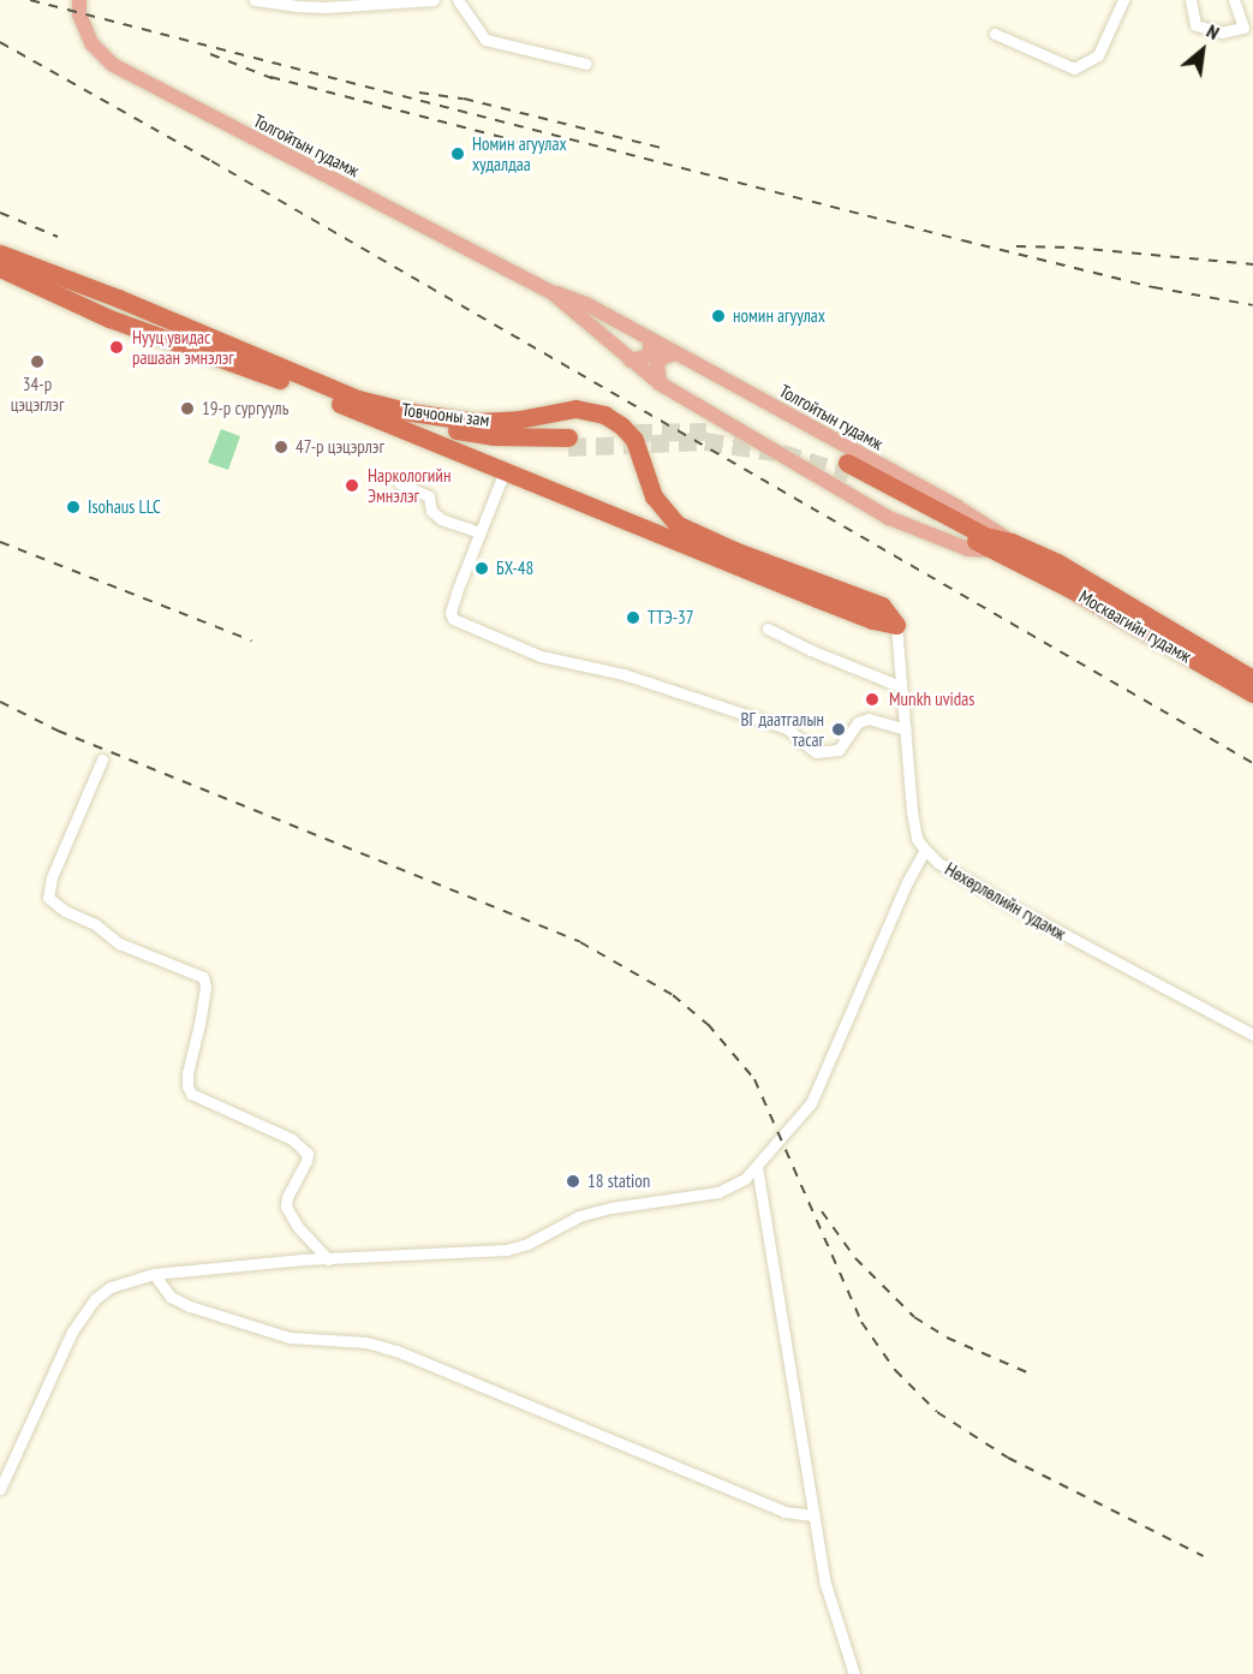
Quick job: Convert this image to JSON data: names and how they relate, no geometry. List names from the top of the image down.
{
  "streets": {
    "highway": ["Товчооны зам", "Москвагийн гудамж"],
    "main road": ["Толгойтын гудамж"],
    "street": ["Нөхөрлөлийн гудамж"]
  },
  "places": [
    "Номин агуулах худалдаа",
    "номин агуулах",
    "Нууц увидас рашаан эмнэлэг",
    "34-р цэцэглэг",
    "19-р сургууль",
    "47-р цэцэрлэг",
    "Наркологийн Эмнэлэг",
    "Isohaus LLC",
    "БХ-48",
    "ТТЭ-37",
    "Munkh uvidas",
    "ВГ даатгалын тасаг",
    "18 station"
  ],
  "north": "top right"
}
